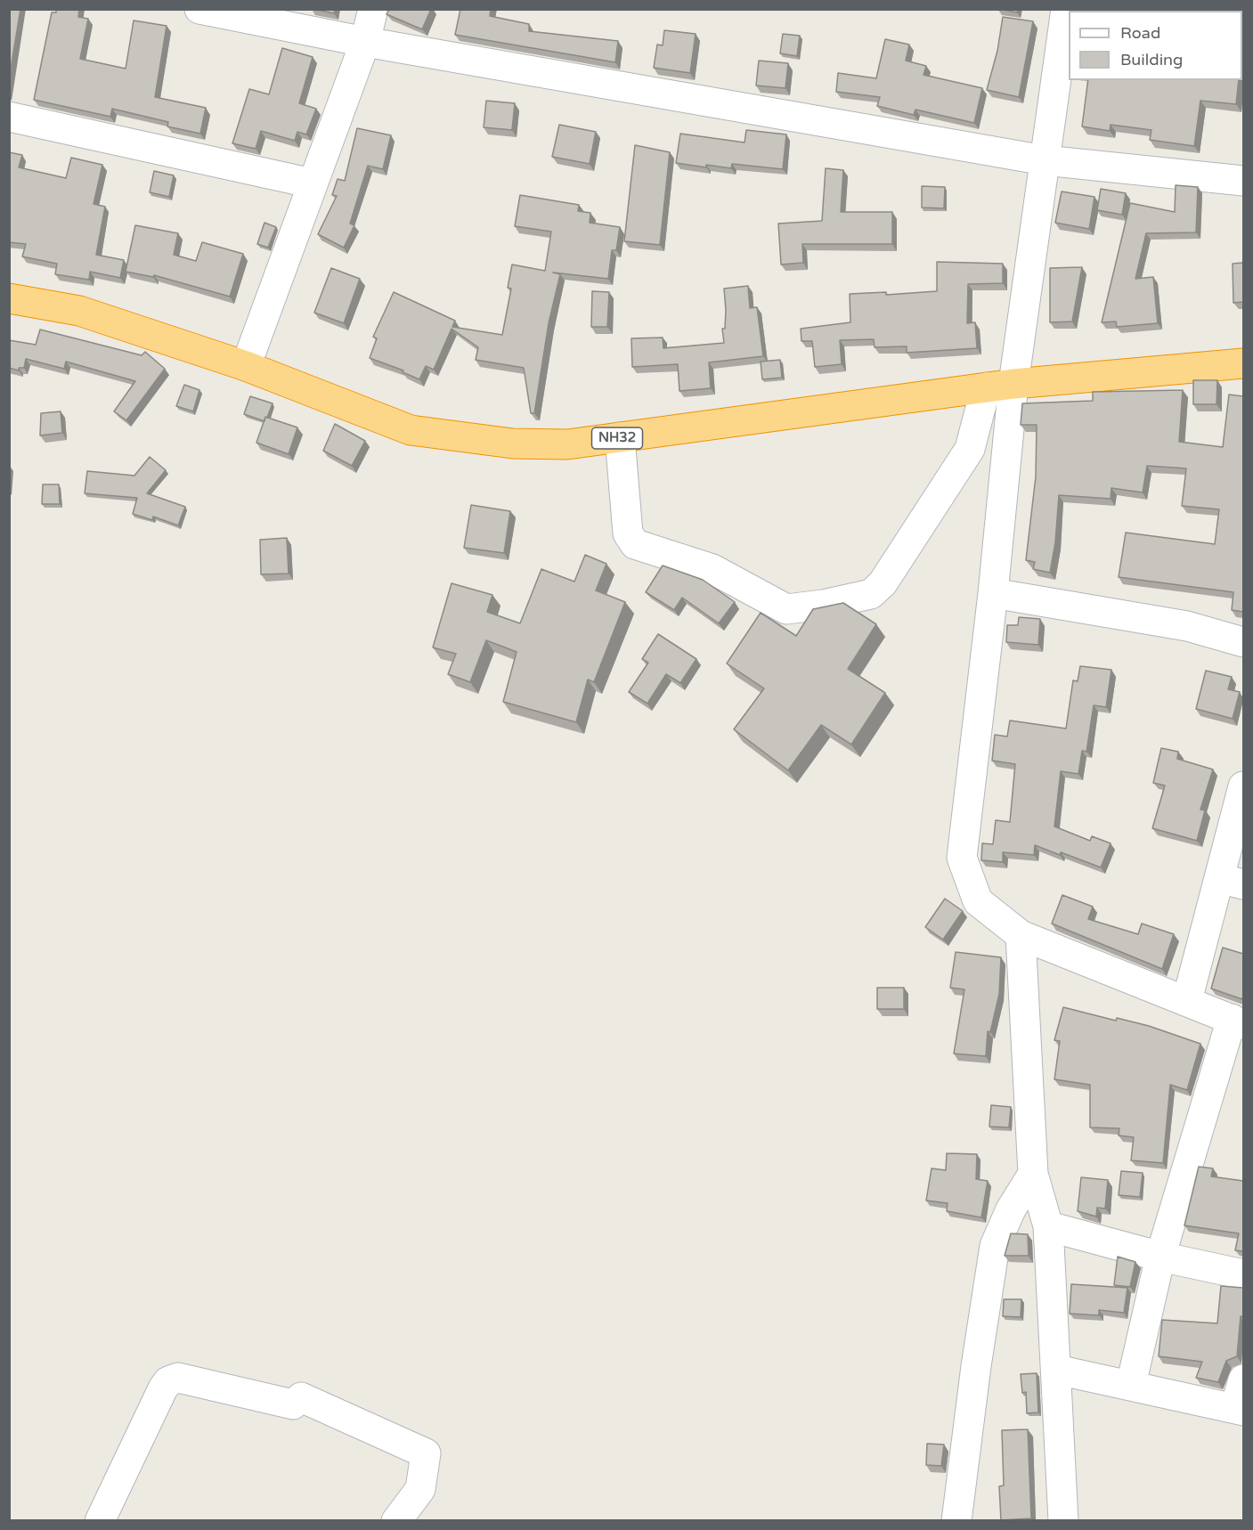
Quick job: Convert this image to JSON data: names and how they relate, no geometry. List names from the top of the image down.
{
  "streets": {
    "highway": ["NH32"]
  },
  "legend": ["Road", "Building"]
}
